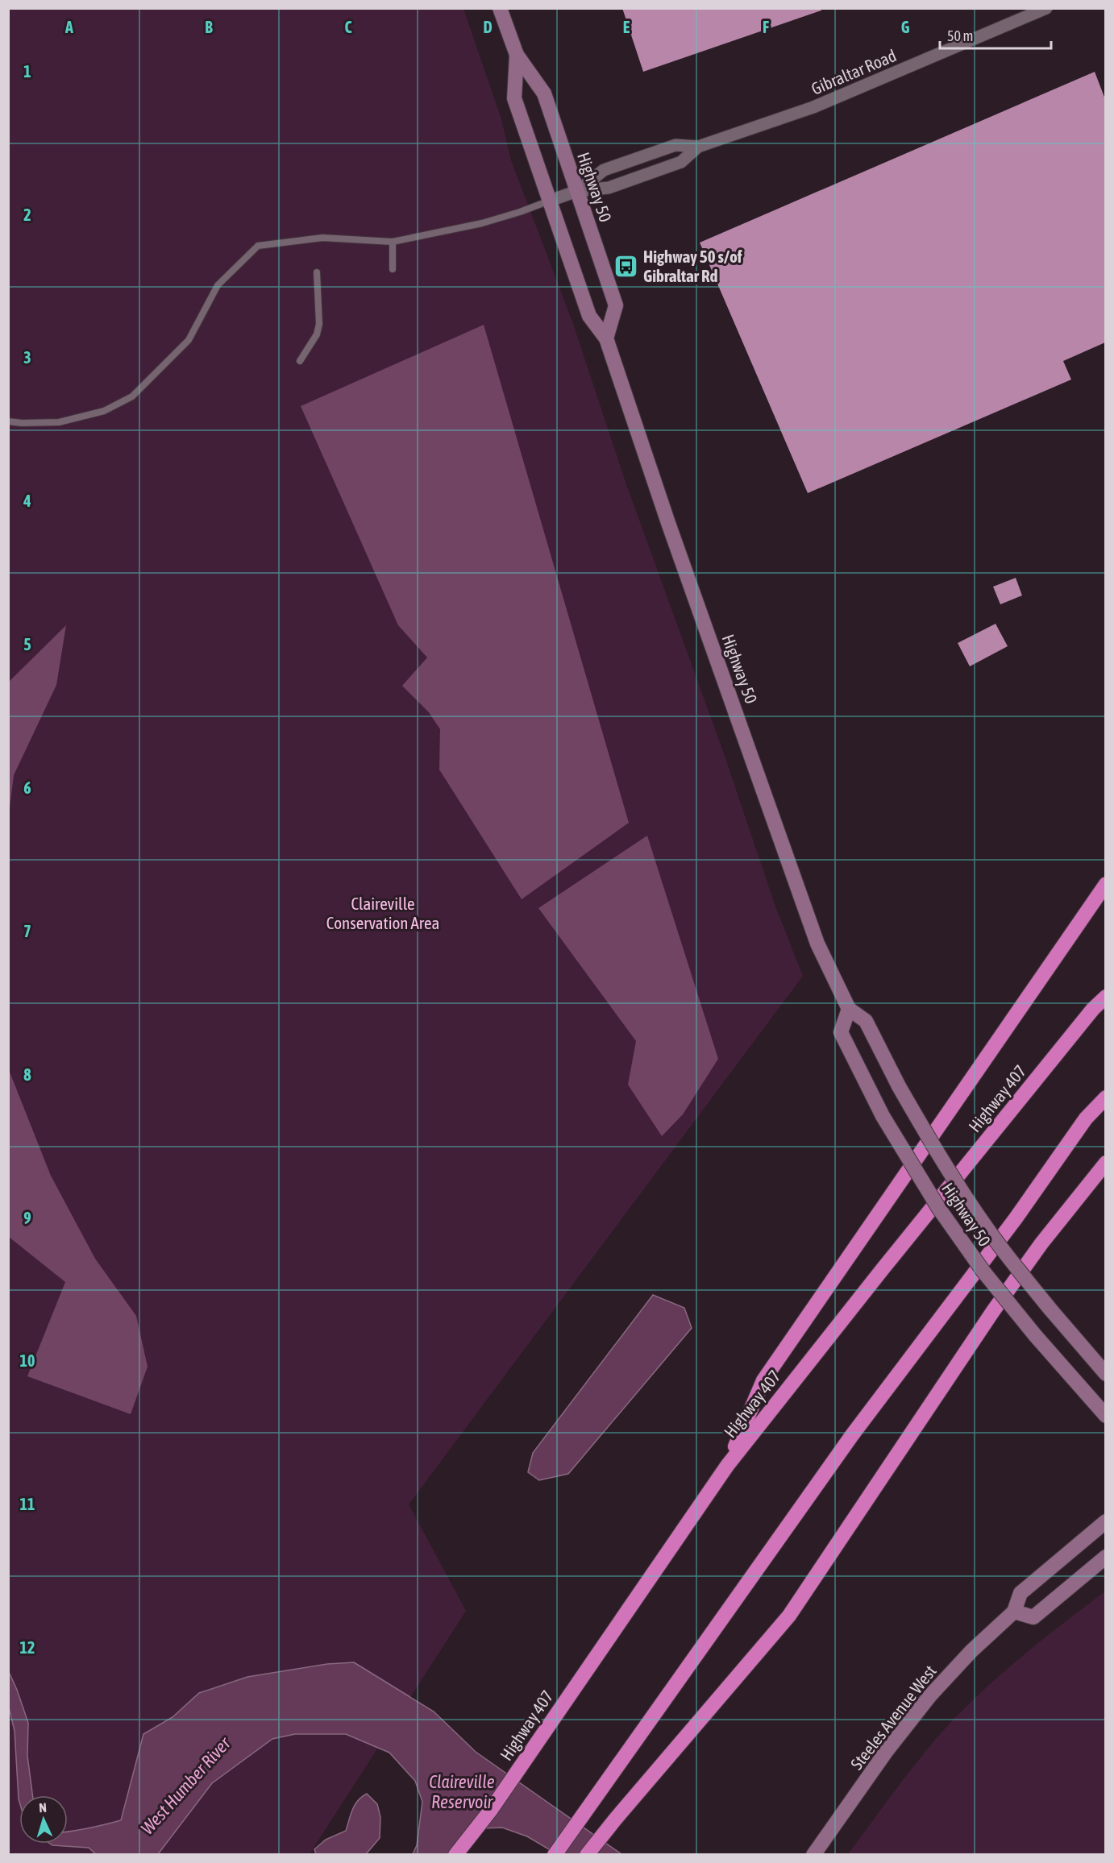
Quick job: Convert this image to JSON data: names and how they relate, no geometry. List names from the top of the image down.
{
  "streets": {
    "highway": ["Highway 407"],
    "main road": ["Highway 50", "Steeles Avenue West"],
    "street": ["Gibraltar Road"]
  },
  "crossings": [
    ["Gibraltar Road", "Highway 50"]
  ],
  "water": ["Claireville Reservoir", "West Humber River"],
  "parks": ["Claireville Conservation Area"],
  "places": {
    "bus stop": ["Highway 50 s/of Gibraltar Rd"]
  },
  "scale_bar": "50 m",
  "north": "top",
  "grid": {
    "columns": [
      "A",
      "B",
      "C",
      "D",
      "E",
      "F",
      "G"
    ],
    "rows": [
      "1",
      "2",
      "3",
      "4",
      "5",
      "6",
      "7",
      "8",
      "9",
      "10",
      "11",
      "12"
    ]
  }
}
